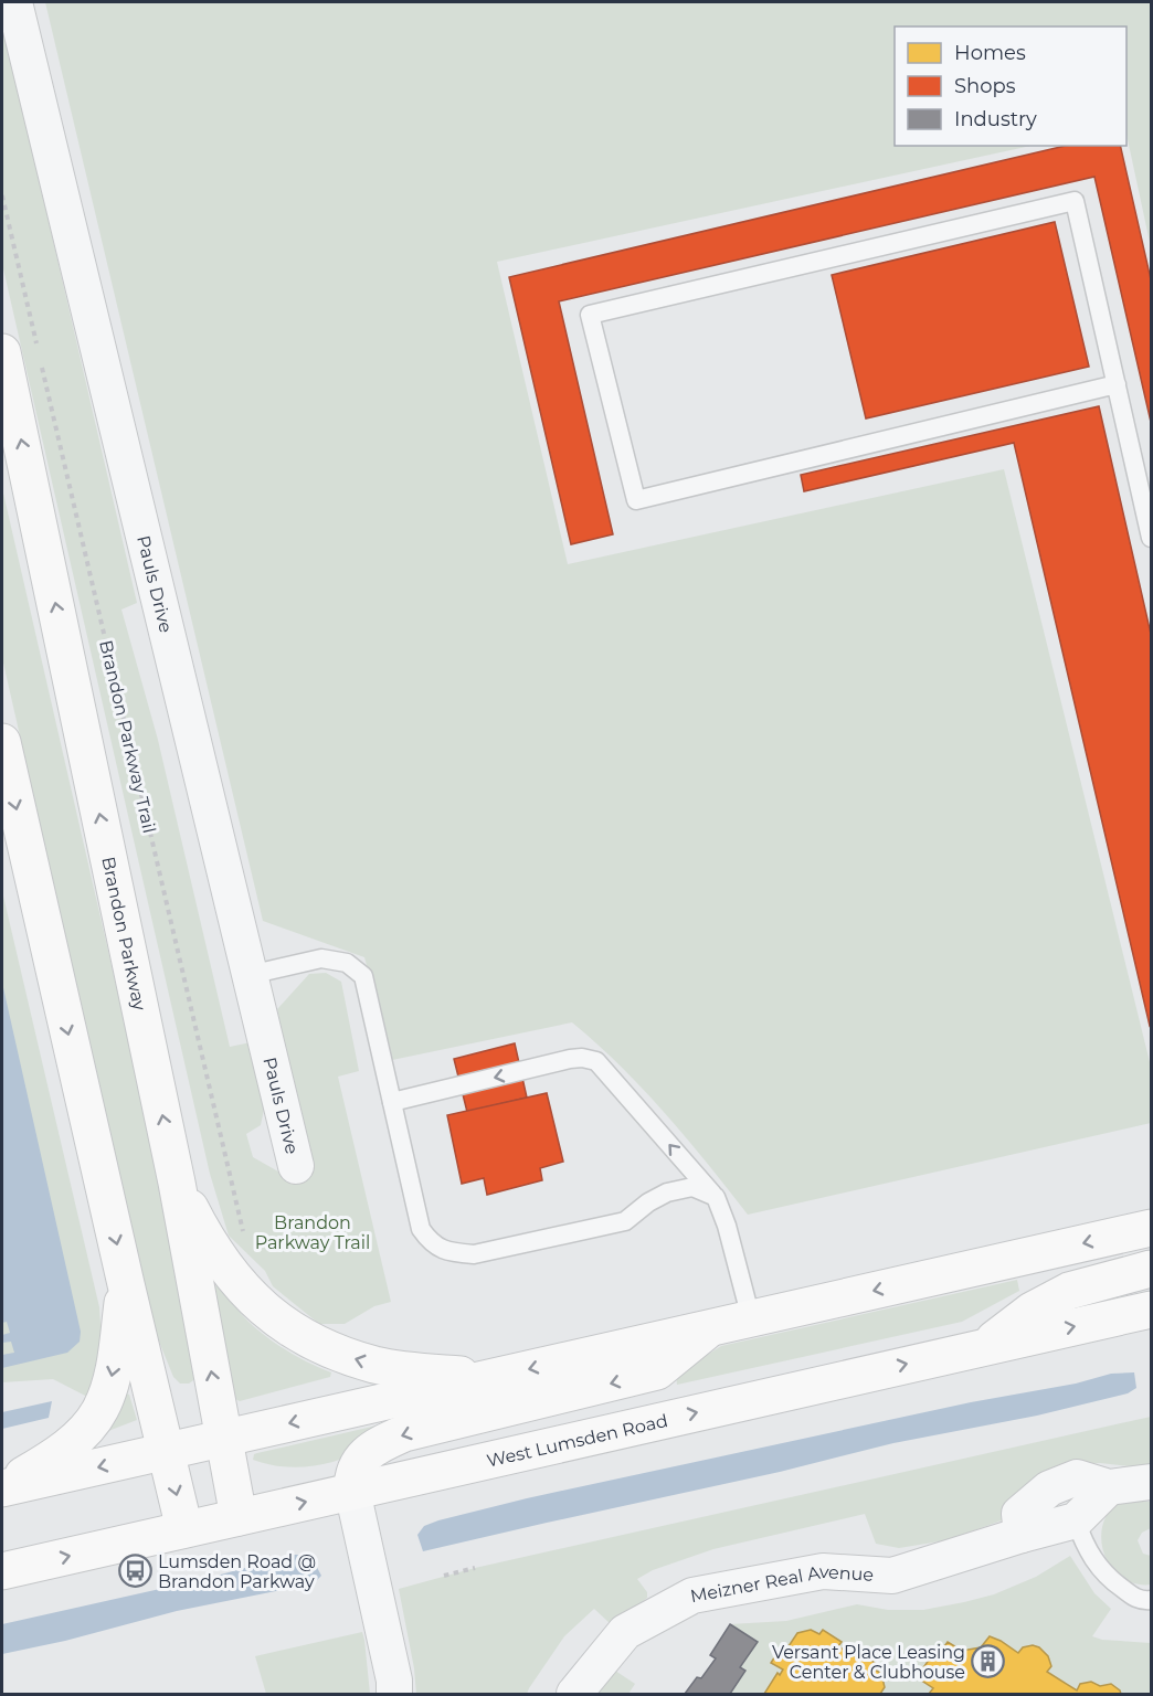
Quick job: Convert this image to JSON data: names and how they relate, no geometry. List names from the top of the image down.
{
  "streets": {
    "main road": ["Brandon Parkway", "West Lumsden Road"],
    "street": ["Pauls Drive", "Meizner Real Avenue"],
    "path": ["Brandon Parkway Trail"]
  },
  "crossings": [
    ["Brandon Parkway", "West Lumsden Road"]
  ],
  "parks": ["Brandon Parkway Trail"],
  "places": {
    "bus stop": ["Lumsden Road @ Brandon Parkway"],
    "building": ["Versant Place Leasing Center & Clubhouse"]
  },
  "legend": ["Homes", "Shops", "Industry"]
}
